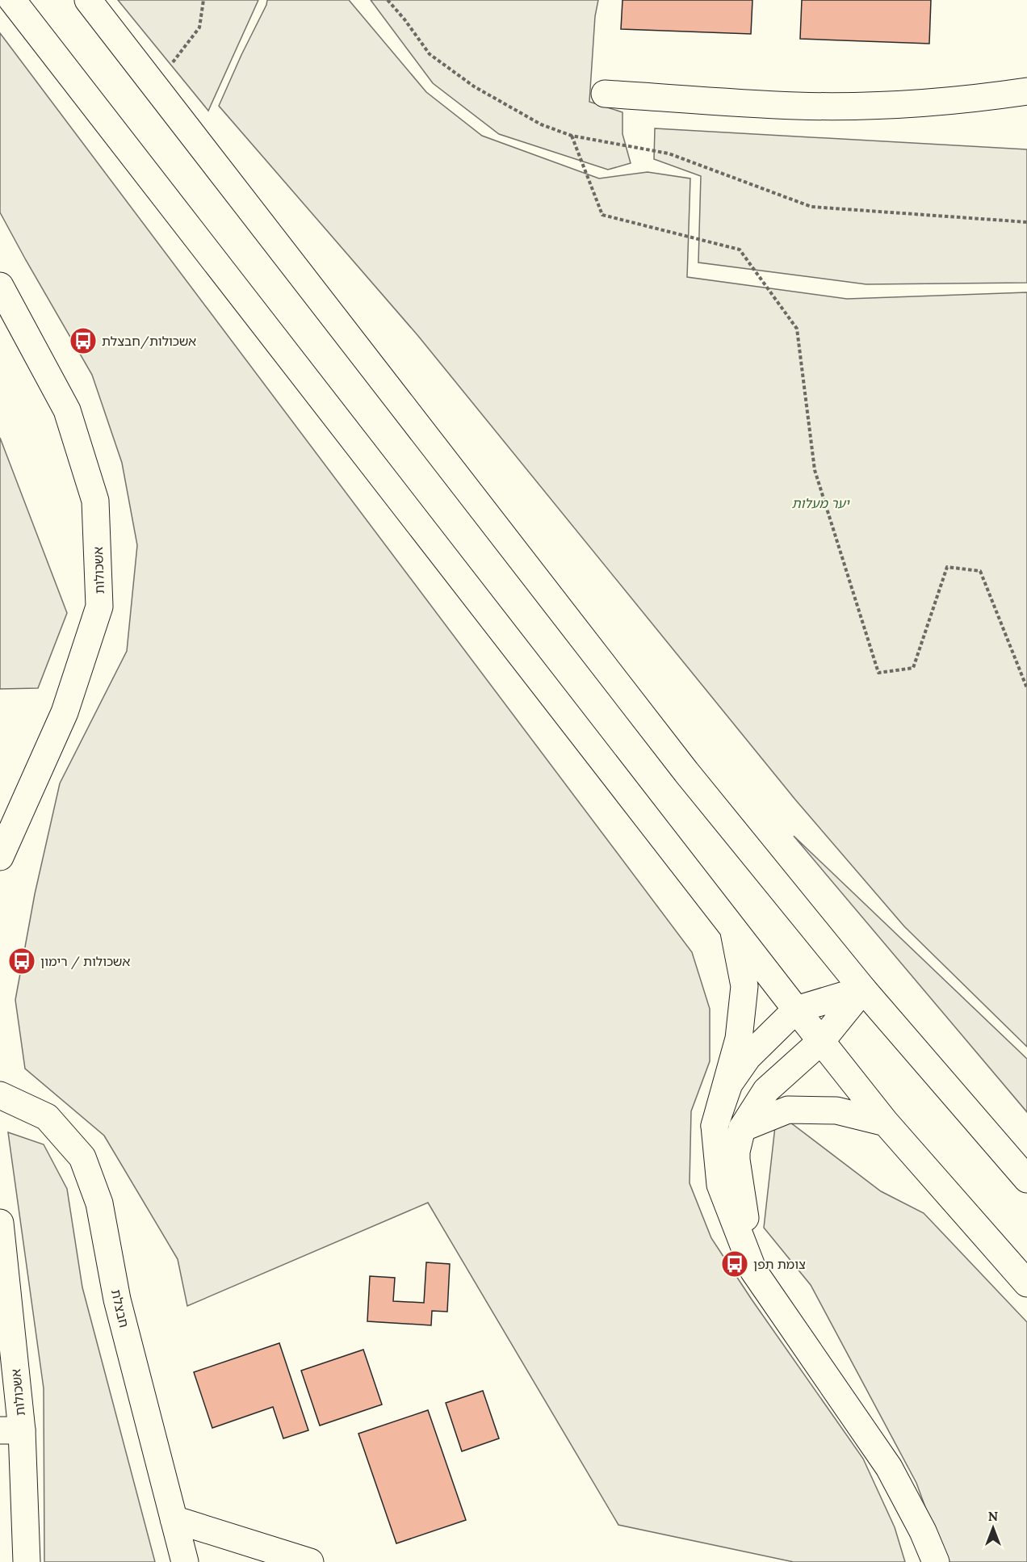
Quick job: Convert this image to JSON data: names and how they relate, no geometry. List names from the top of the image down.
{
  "streets": {
    "main road": ["אשכולות", "חבצלת"]
  },
  "parks": ["יער מעלות"],
  "places": {
    "bus stop": ["אשכולות/חבצלת", "אשכולות / רימון", "צומת תפן"]
  },
  "north": "top"
}
